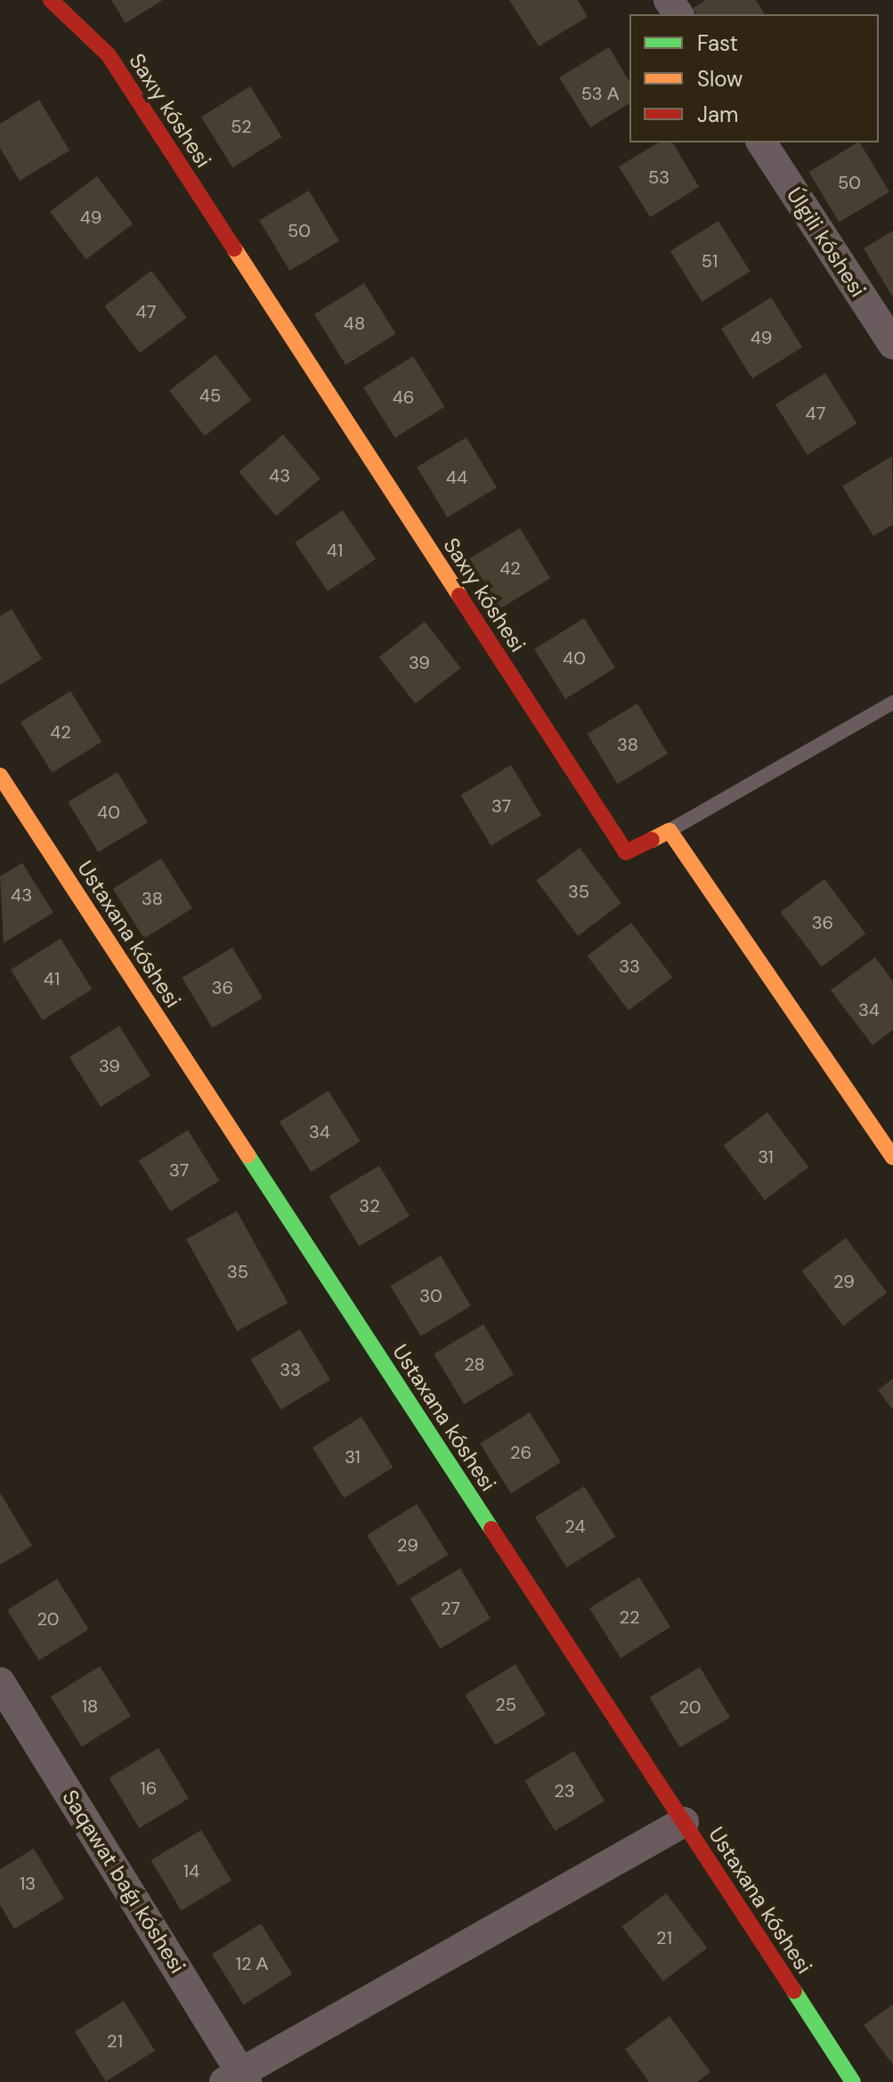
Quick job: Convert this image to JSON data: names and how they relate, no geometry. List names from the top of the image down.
{
  "streets": {
    "street": [
      "Saxıy kóshesi",
      "Úlgili kóshesi",
      "Ustaxana kóshesi",
      "Saqawat baǵı kóshesi"
    ]
  },
  "house_numbers": [
    "53 А",
    "52",
    "53",
    "50",
    "49",
    "50",
    "51",
    "47",
    "48",
    "49",
    "45",
    "46",
    "47",
    "43",
    "44",
    "41",
    "42",
    "40",
    "39",
    "42",
    "38",
    "37",
    "40",
    "35",
    "43",
    "38",
    "36",
    "33",
    "41",
    "36",
    "34",
    "39",
    "34",
    "31",
    "37",
    "32",
    "35",
    "29",
    "30",
    "28",
    "33",
    "26",
    "31",
    "24",
    "29",
    "27",
    "22",
    "20",
    "25",
    "18",
    "20",
    "16",
    "23",
    "14",
    "13",
    "21",
    "12 А",
    "21"
  ],
  "legend": ["Fast", "Slow", "Jam"]
}
